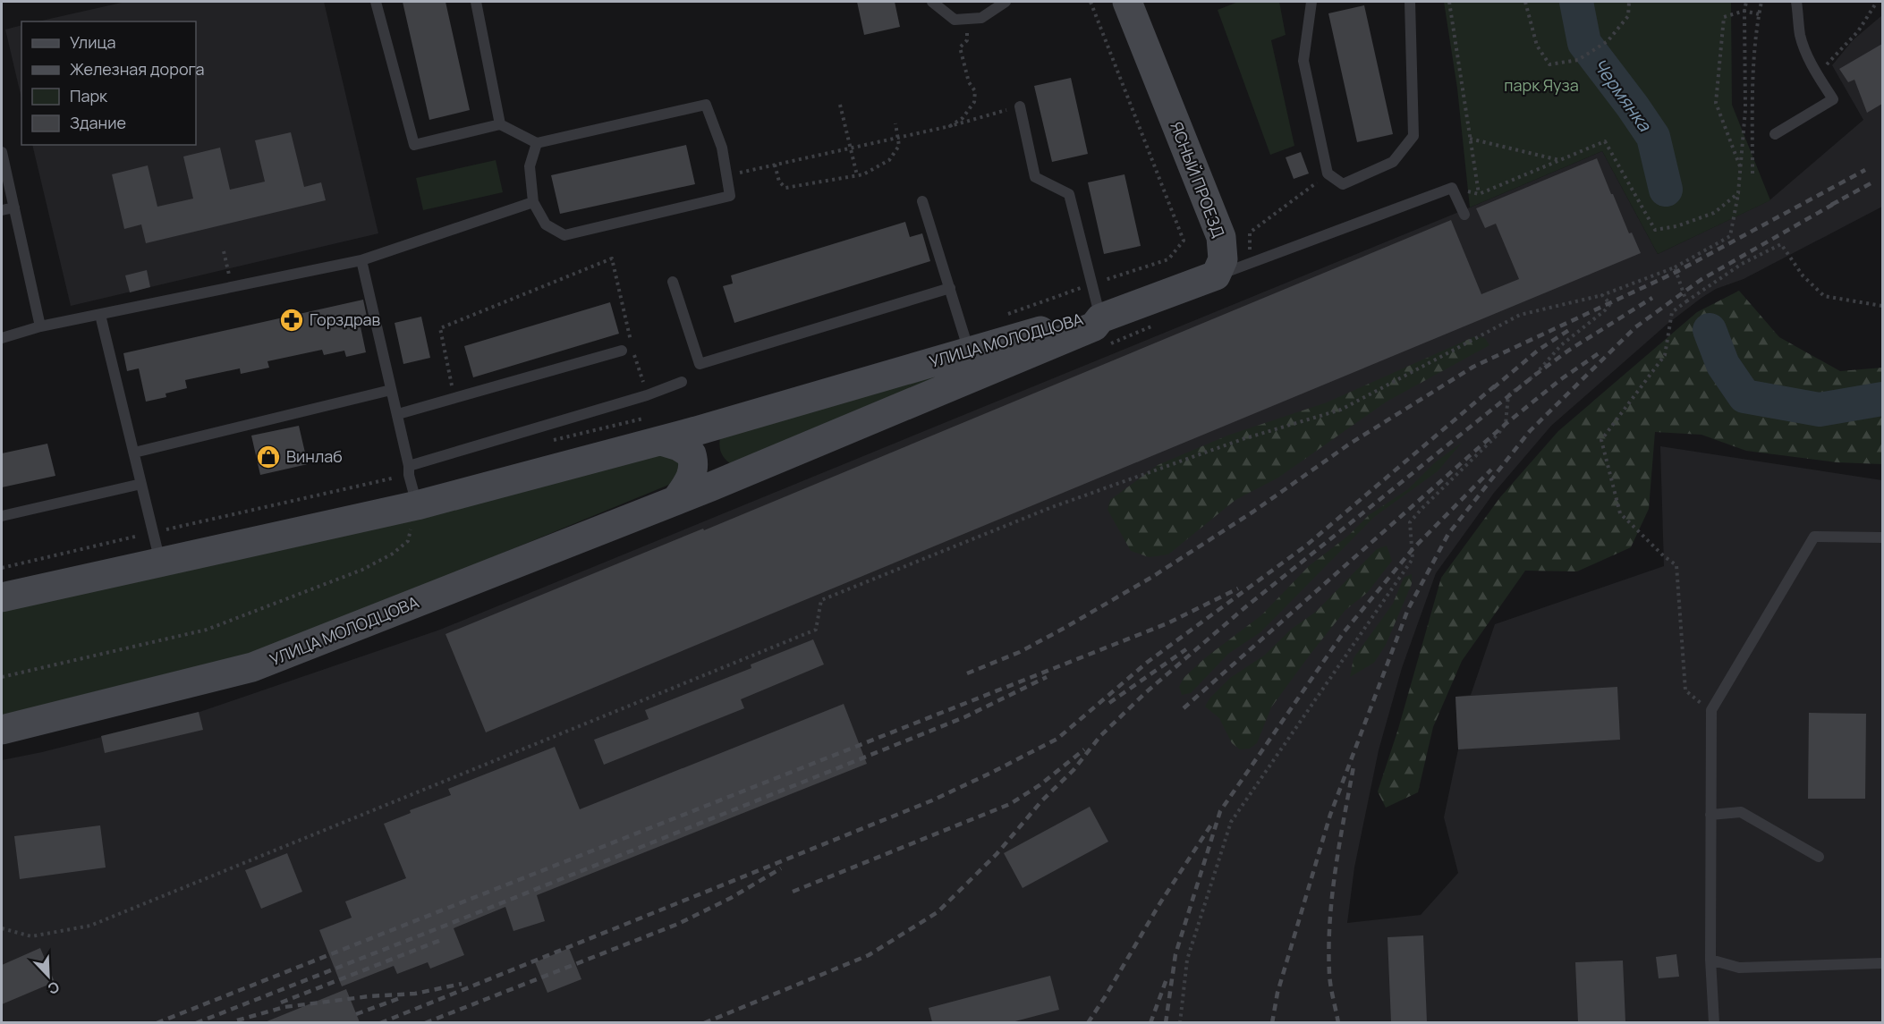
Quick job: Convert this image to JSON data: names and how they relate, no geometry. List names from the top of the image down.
{
  "streets": {
    "street": ["ЯСНЫЙ ПРОЕЗД", "УЛИЦА МОЛОДЦОВА"]
  },
  "water": ["Чермянка"],
  "parks": ["парк Яуза"],
  "places": {
    "pharmacy": ["Горздрав"],
    "shop": ["Винлаб"]
  },
  "legend": [
    "Улица",
    "Железная дорога",
    "Парк",
    "Здание"
  ],
  "north": "bottom right"
}
